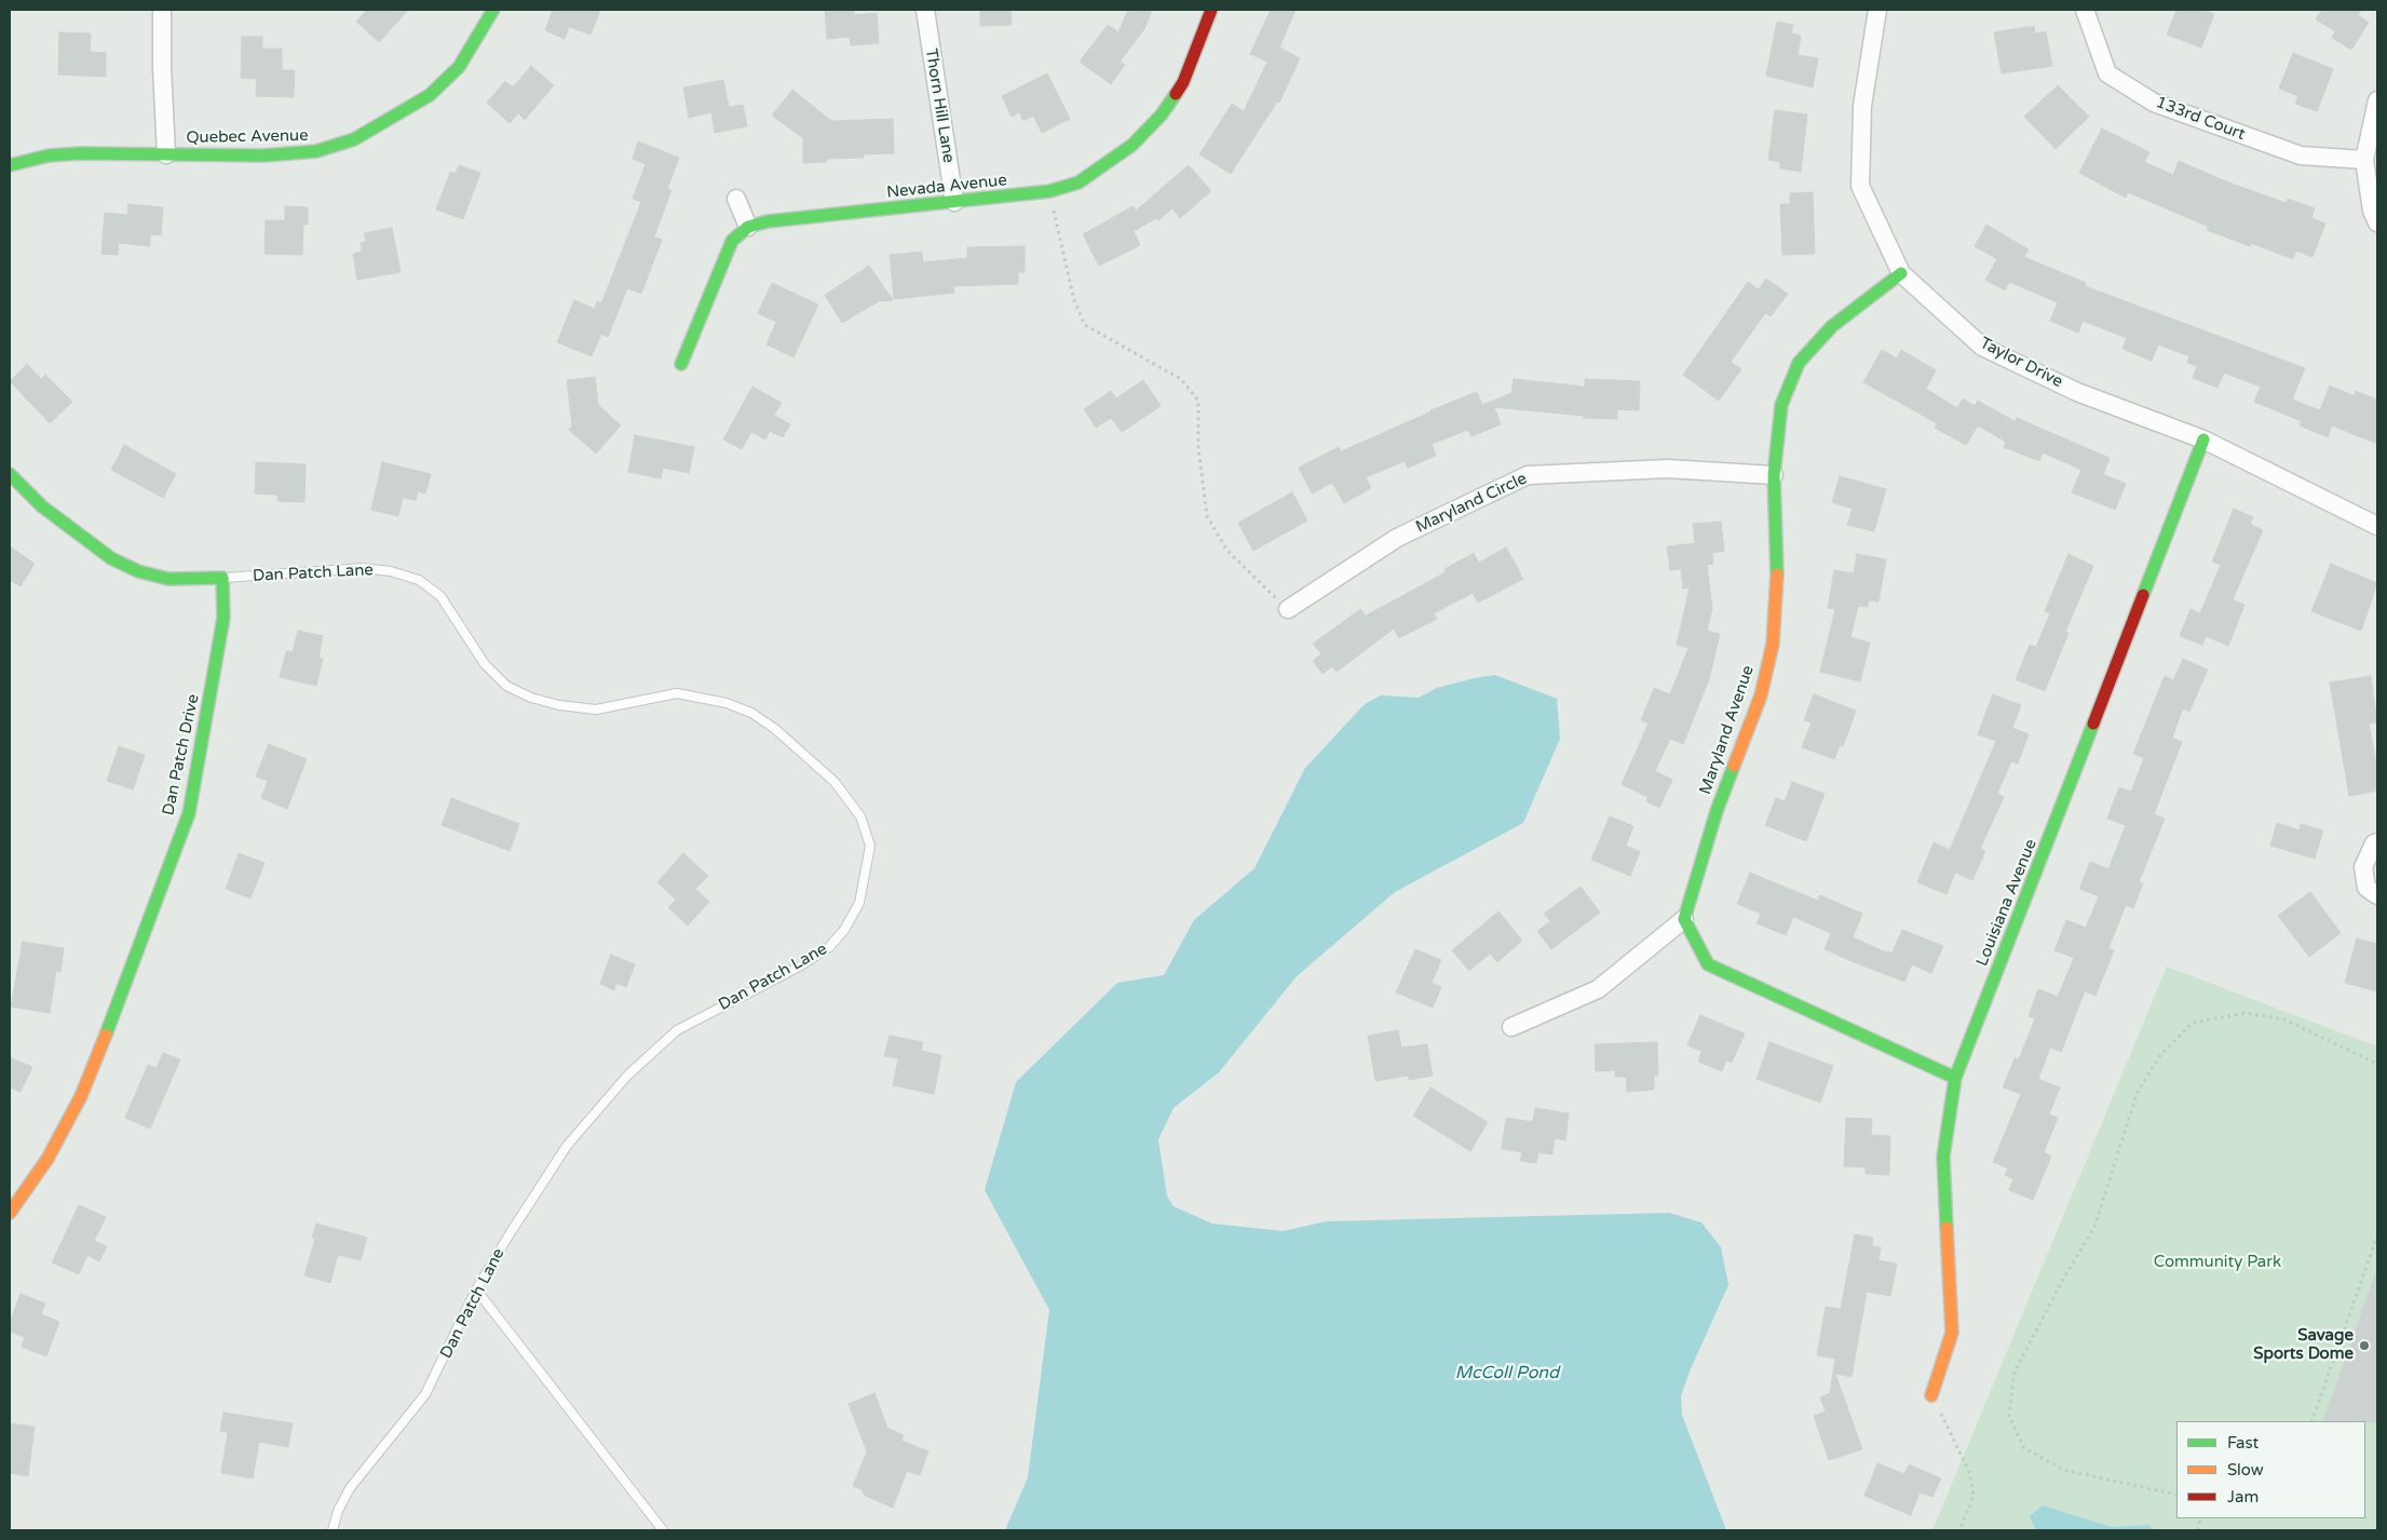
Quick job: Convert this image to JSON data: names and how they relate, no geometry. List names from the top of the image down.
{
  "streets": {
    "street": [
      "Thorn Hill Lane",
      "133rd Court",
      "Quebec Avenue",
      "Nevada Avenue",
      "Taylor Drive",
      "Maryland Circle",
      "Maryland Avenue",
      "Dan Patch Drive",
      "Louisiana Avenue"
    ],
    "lane": ["Dan Patch Lane"]
  },
  "crossings": [
    ["Thorn Hill Lane", "Nevada Avenue"],
    ["Taylor Drive", "Maryland Avenue"],
    ["Taylor Drive", "Louisiana Avenue"],
    ["Maryland Circle", "Maryland Avenue"],
    ["Dan Patch Lane", "Dan Patch Drive"]
  ],
  "water": ["McColl Pond"],
  "parks": ["Community Park"],
  "places": ["Savage Sports Dome"],
  "legend": ["Fast", "Slow", "Jam"]
}
